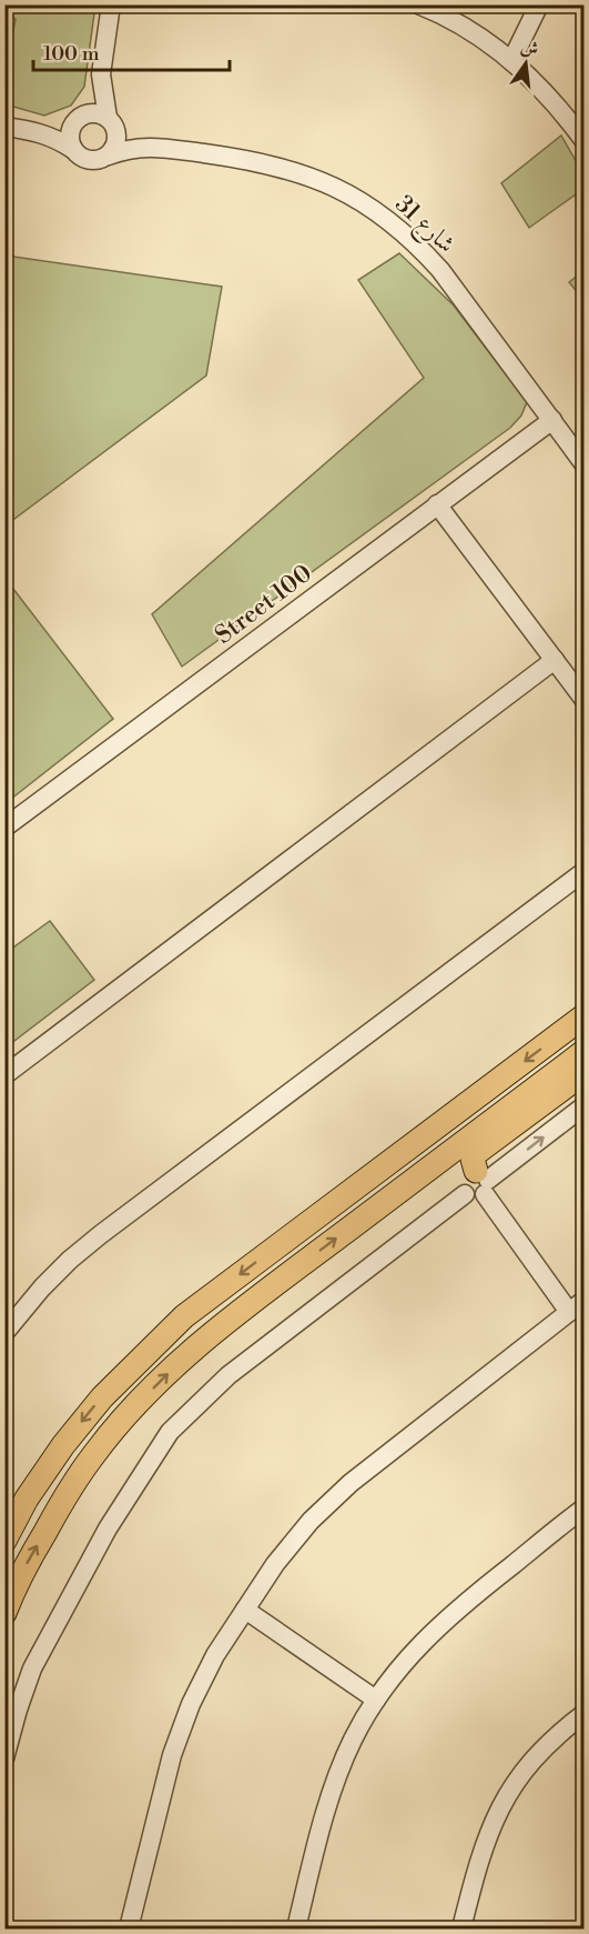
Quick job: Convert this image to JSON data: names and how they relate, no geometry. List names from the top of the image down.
{
  "streets": {
    "street": ["شارع 31", "Street 100"]
  },
  "crossings": [
    ["شارع 31", "Street 100"]
  ],
  "scale_bar": "100 m",
  "north": "top"
}
